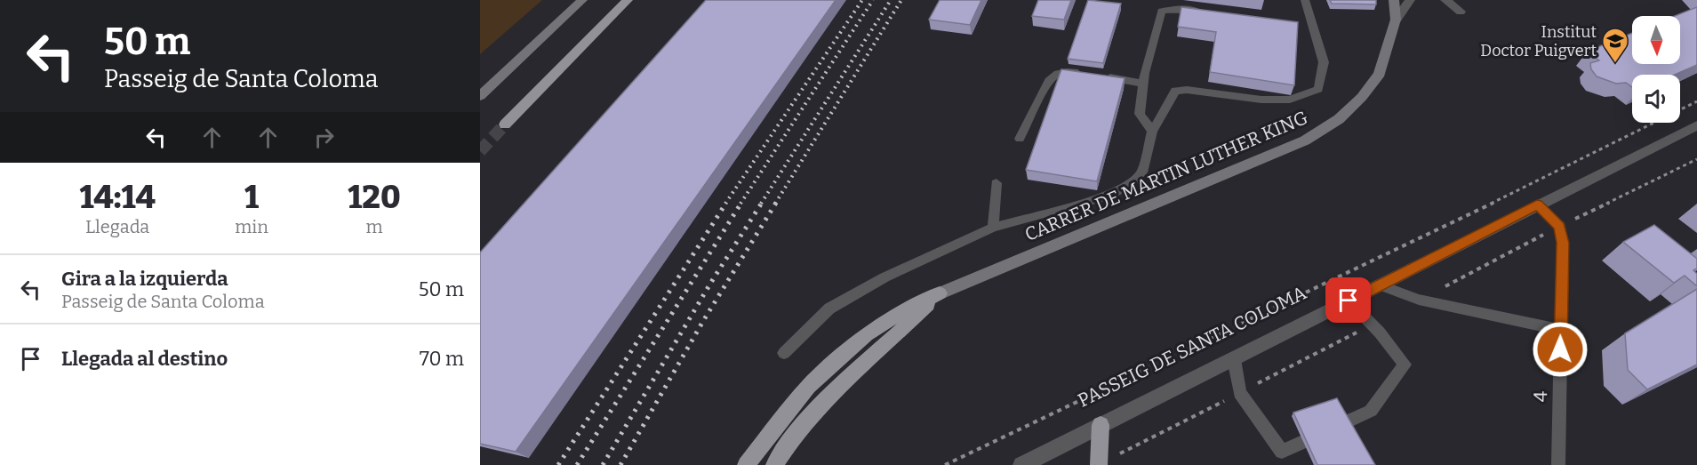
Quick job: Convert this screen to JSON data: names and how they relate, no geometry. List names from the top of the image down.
{
  "streets": {
    "main road": ["CARRER DE MARTIN LUTHER KING"],
    "street": ["PASSEIG DE SANTA COLOMA"],
    "lane": ["4"]
  },
  "places": {
    "school or university": ["Institut Doctor Puigvert"]
  },
  "north": "bottom",
  "page": {
    "turn": ["50 m", "Passeig de Santa Coloma"],
    "eta": [
      "14:14",
      "Llegada",
      "1",
      "min",
      "120",
      "m"
    ],
    "list": [
      {
        "name": "Gira a la izquierda",
        "note": "Passeig de Santa Coloma",
        "value": "50 m"
      },
      {
        "name": "Llegada al destino",
        "value": "70 m"
      }
    ]
  }
}
